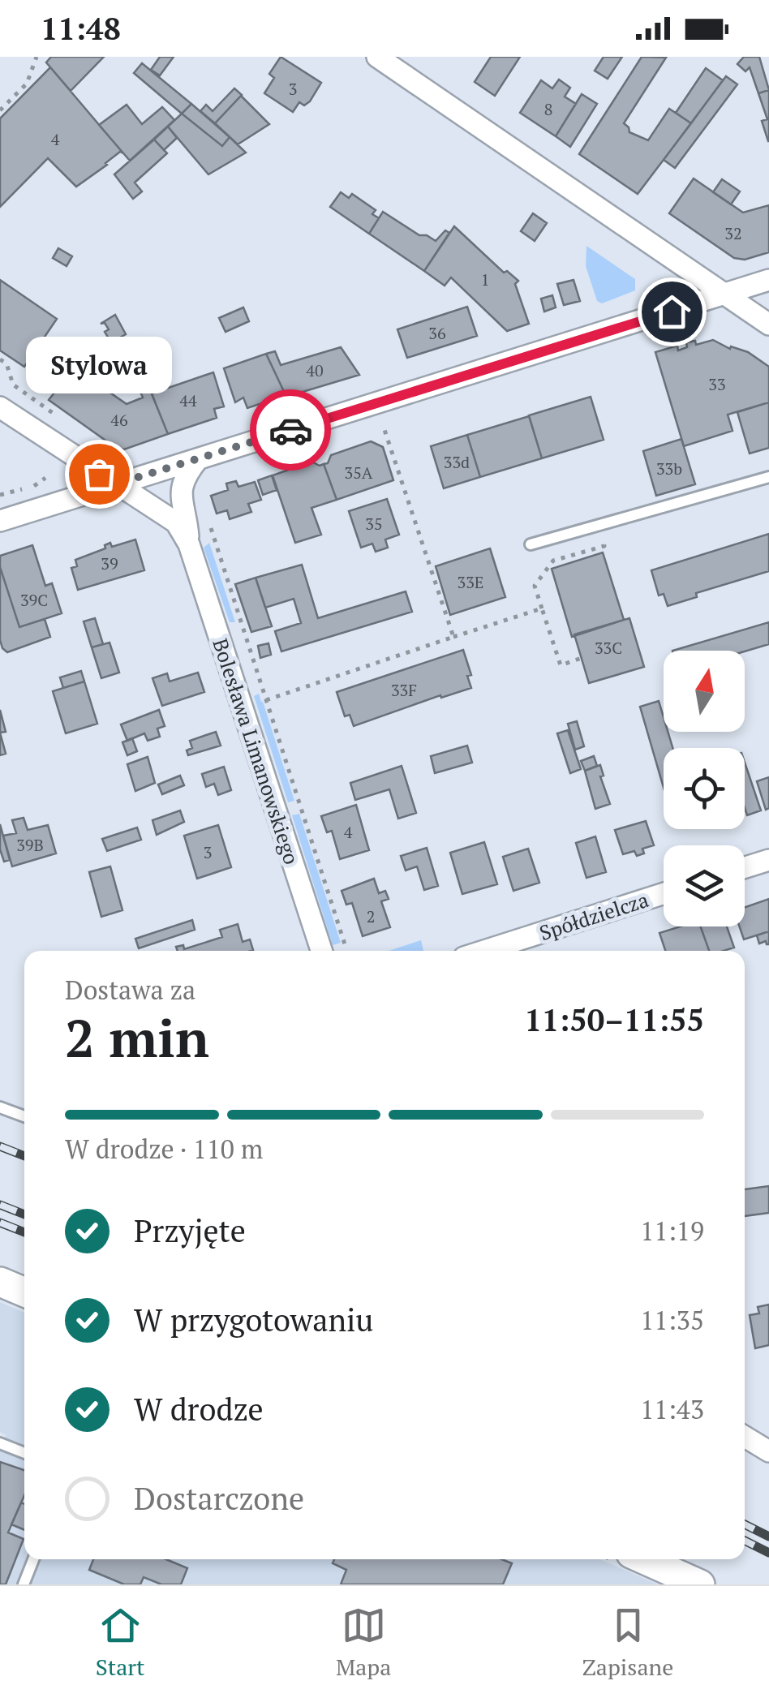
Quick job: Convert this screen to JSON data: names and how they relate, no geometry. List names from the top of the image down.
{
  "streets": {
    "street": ["Bolesława Limanowskiego", "Spółdzielcza"]
  },
  "places": ["Stylowa"],
  "house_numbers": [
    "3",
    "8",
    "4",
    "32",
    "1",
    "36",
    "40",
    "33",
    "44",
    "46",
    "33d",
    "33b",
    "35A",
    "35",
    "39",
    "33E",
    "39C",
    "33C",
    "33F",
    "4",
    "39B",
    "3",
    "2"
  ],
  "north": "top",
  "page": {
    "status": "11:48",
    "bubble": "Stylowa",
    "heading": ["2 min", "Dostawa za", "11:50–11:55"],
    "bar": "W drodze · 110 m",
    "list": [
      ["Przyjęte", "11:19"],
      ["W przygotowaniu", "11:35"],
      ["W drodze", "11:43"],
      "Dostarczone"
    ],
    "tabs": ["Start", "Mapa", "Zapisane"]
  }
}
